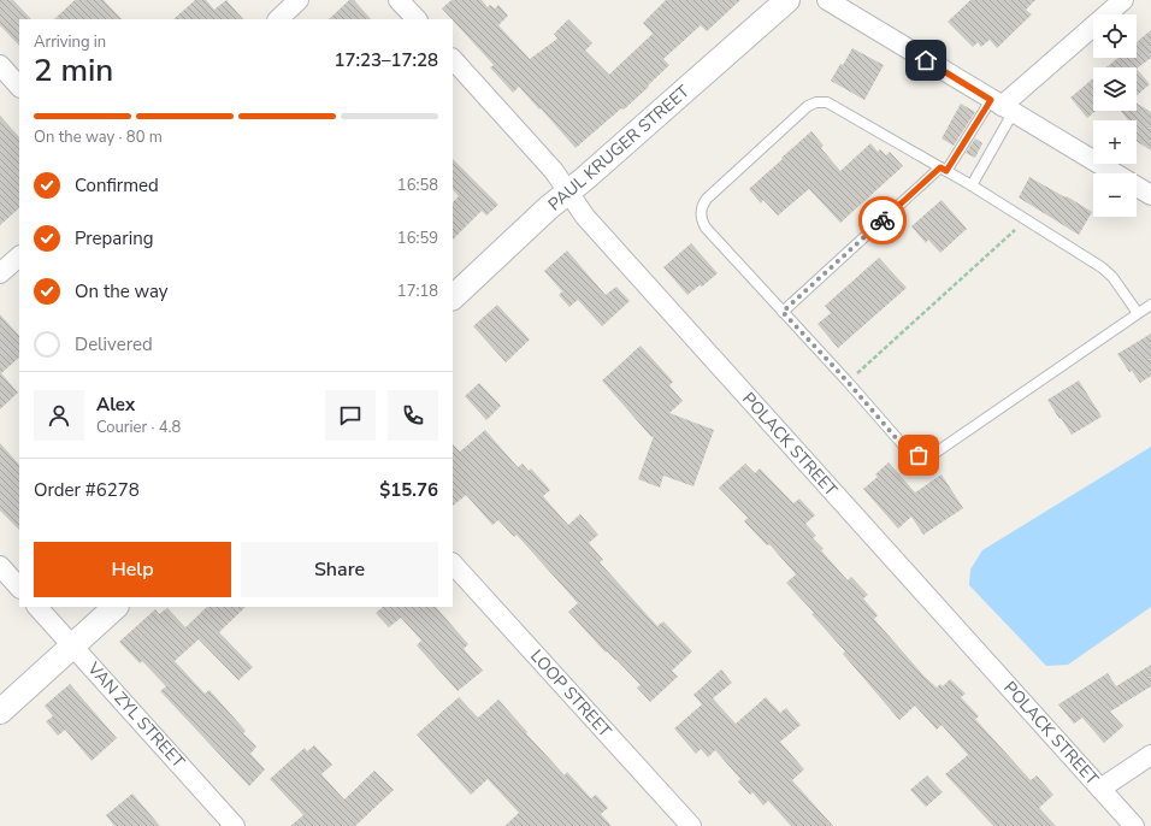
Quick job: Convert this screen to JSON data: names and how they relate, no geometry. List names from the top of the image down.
{
  "streets": {
    "street": [
      "PAUL KRUGER STREET",
      "POLACK STREET",
      "LOOP STREET",
      "VAN ZYL STREET"
    ]
  },
  "crossings": [
    ["PAUL KRUGER STREET", "POLACK STREET"]
  ],
  "page": {
    "map_buttons": ["+", "−"],
    "heading": ["2 min", "Arriving in", "17:23–17:28"],
    "panel": [
      "Alex",
      "Courier · 4.8",
      "Order #6278",
      "$15.76"
    ],
    "bar": "On the way · 80 m",
    "list": [
      ["Confirmed", "16:58"],
      ["Preparing", "16:59"],
      ["On the way", "17:18"],
      "Delivered"
    ],
    "buttons": ["Help", "Share"]
  }
}
